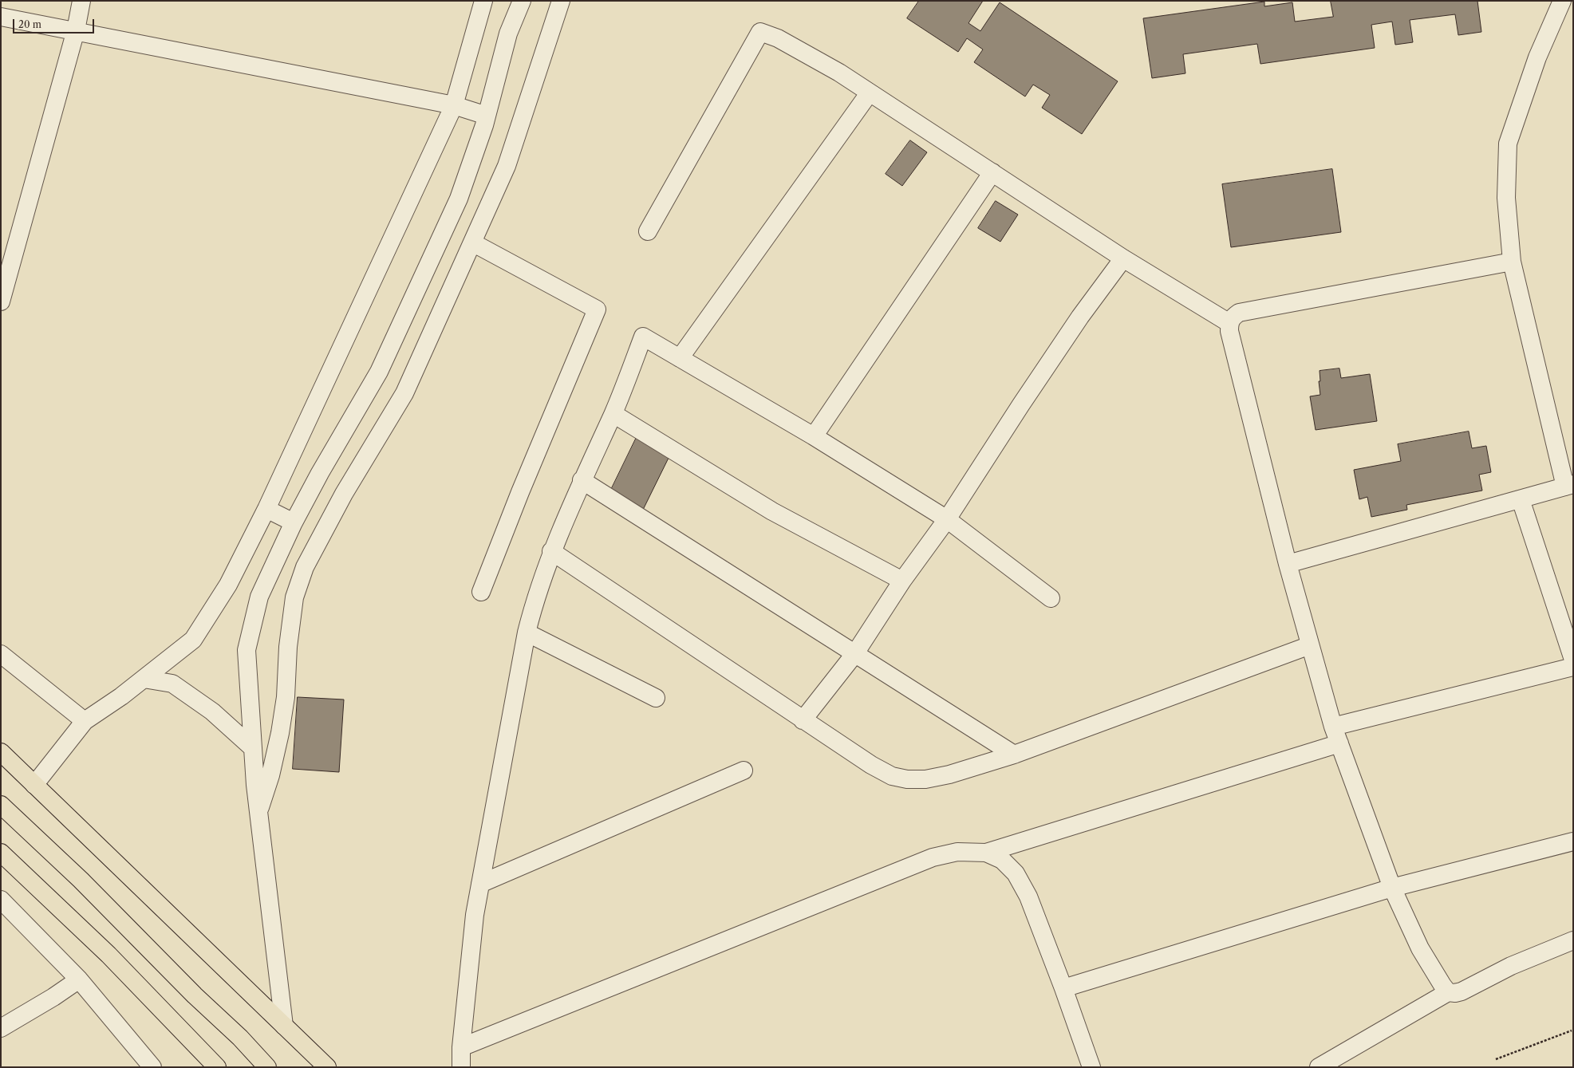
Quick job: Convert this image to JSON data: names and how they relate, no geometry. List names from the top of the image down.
{
  "scale_bar": "20 m"
}
